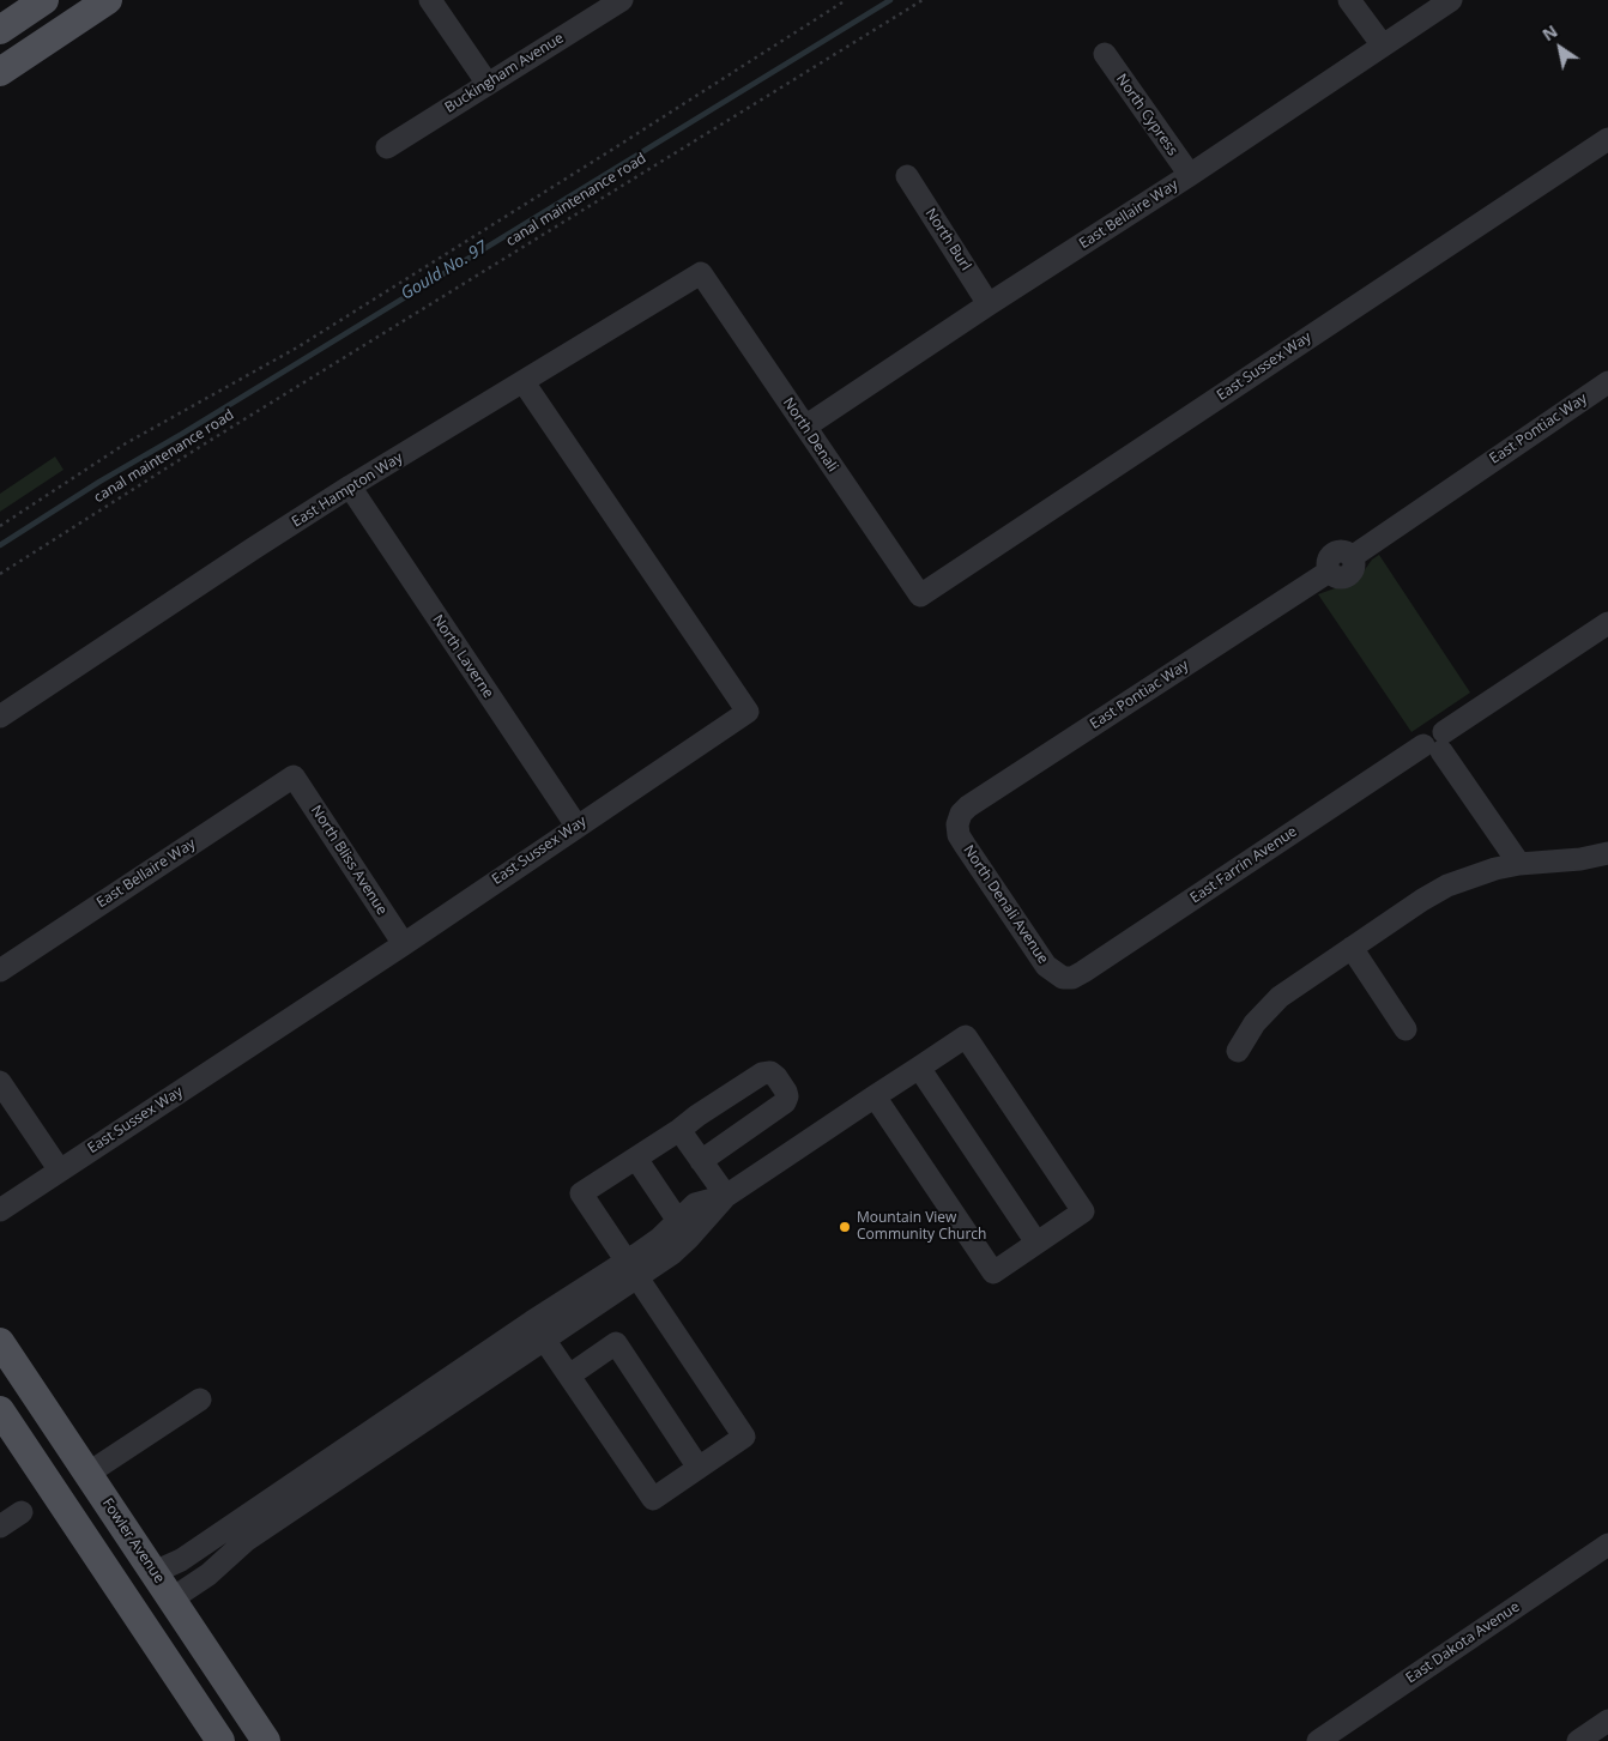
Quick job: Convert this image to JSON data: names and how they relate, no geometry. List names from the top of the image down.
{
  "streets": {
    "main road": ["Fowler Avenue"],
    "street": [
      "Buckingham Avenue",
      "North Cypress",
      "East Bellaire Way",
      "North Burl",
      "East Sussex Way",
      "East Pontiac Way",
      "North Denali",
      "East Hampton Way",
      "North Laverne",
      "North Bliss Avenue",
      "East Farrin Avenue",
      "North Denali Avenue",
      "East Dakota Avenue"
    ],
    "path": ["canal maintenance road"]
  },
  "crossings": [
    ["North Cypress", "East Bellaire Way"],
    ["East Bellaire Way", "North Burl"],
    ["East Bellaire Way", "North Denali"],
    ["East Bellaire Way", "North Bliss Avenue"],
    ["East Sussex Way", "North Denali"],
    ["East Sussex Way", "East Hampton Way"],
    ["East Sussex Way", "North Laverne"],
    ["East Sussex Way", "North Bliss Avenue"],
    ["East Pontiac Way", "North Denali Avenue"],
    ["North Denali", "East Hampton Way"],
    ["East Hampton Way", "North Laverne"],
    ["East Farrin Avenue", "North Denali Avenue"]
  ],
  "water": ["Gould No. 97"],
  "places": ["Mountain View Community Church"],
  "north": "top left"
}
